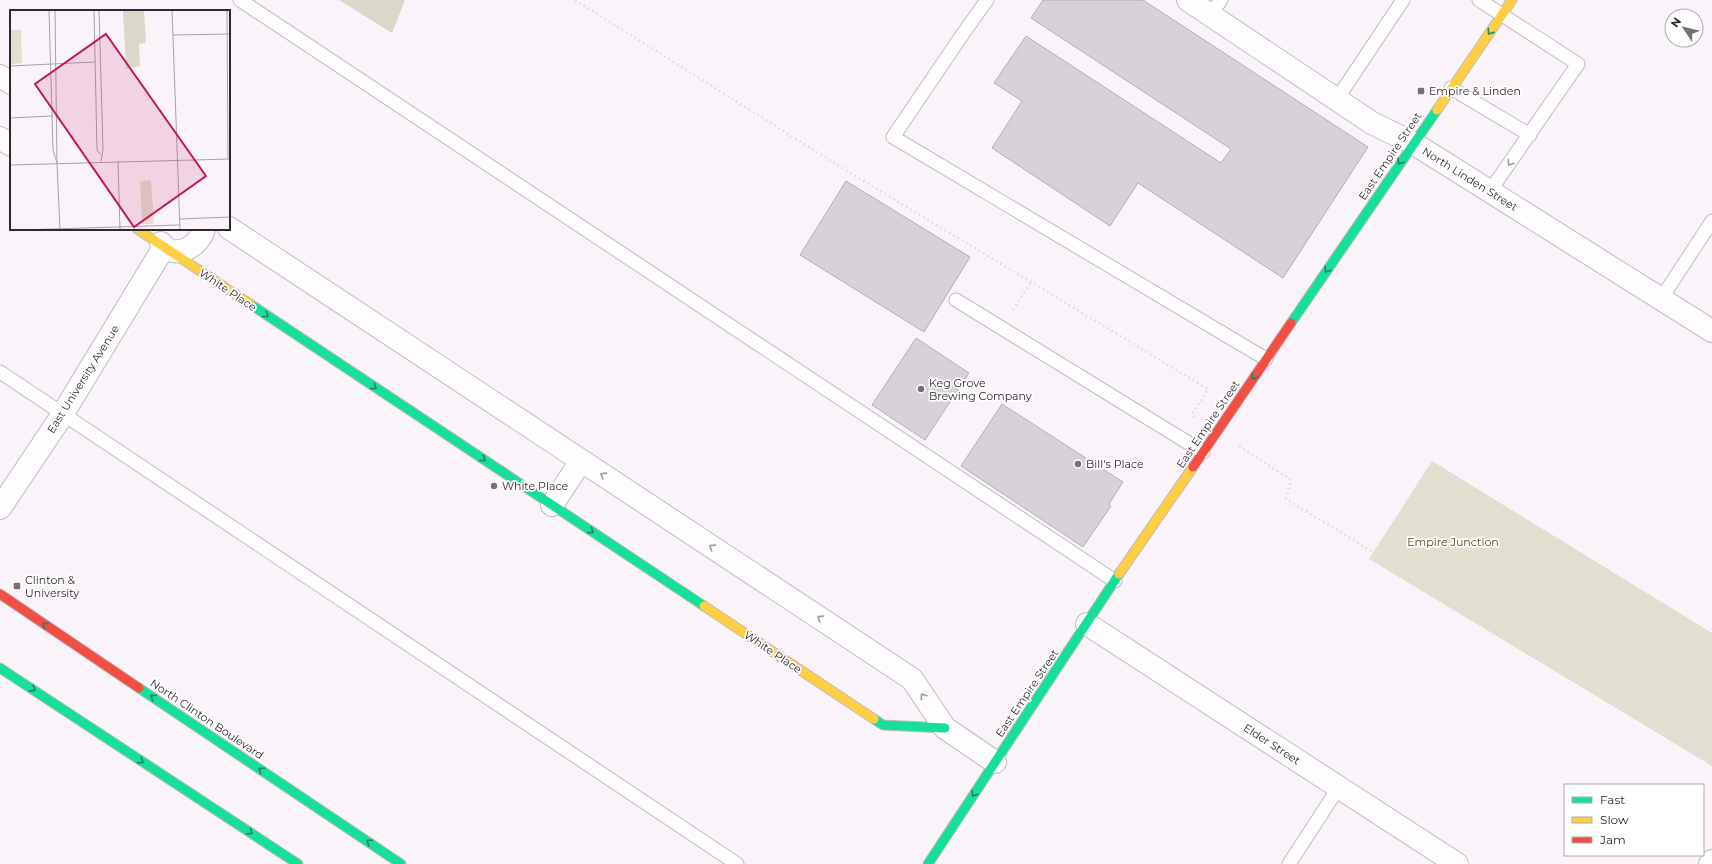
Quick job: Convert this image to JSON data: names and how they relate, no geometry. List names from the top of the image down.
{
  "streets": {
    "street": [
      "East Empire Street",
      "North Linden Street",
      "White Place",
      "East University Avenue",
      "North Clinton Boulevard",
      "Elder Street"
    ]
  },
  "crossings": [
    ["East Empire Street", "North Linden Street"],
    ["East Empire Street", "Elder Street"],
    ["White Place", "East University Avenue"]
  ],
  "one_way": ["East Empire Street"],
  "parks": ["Empire Junction"],
  "places": {
    "transit": ["Empire & Linden", "Clinton & University"],
    "other": ["Keg Grove Brewing Company", "Bill's Place", "White Place"]
  },
  "legend": ["Fast", "Slow", "Jam"],
  "north": "top left"
}
